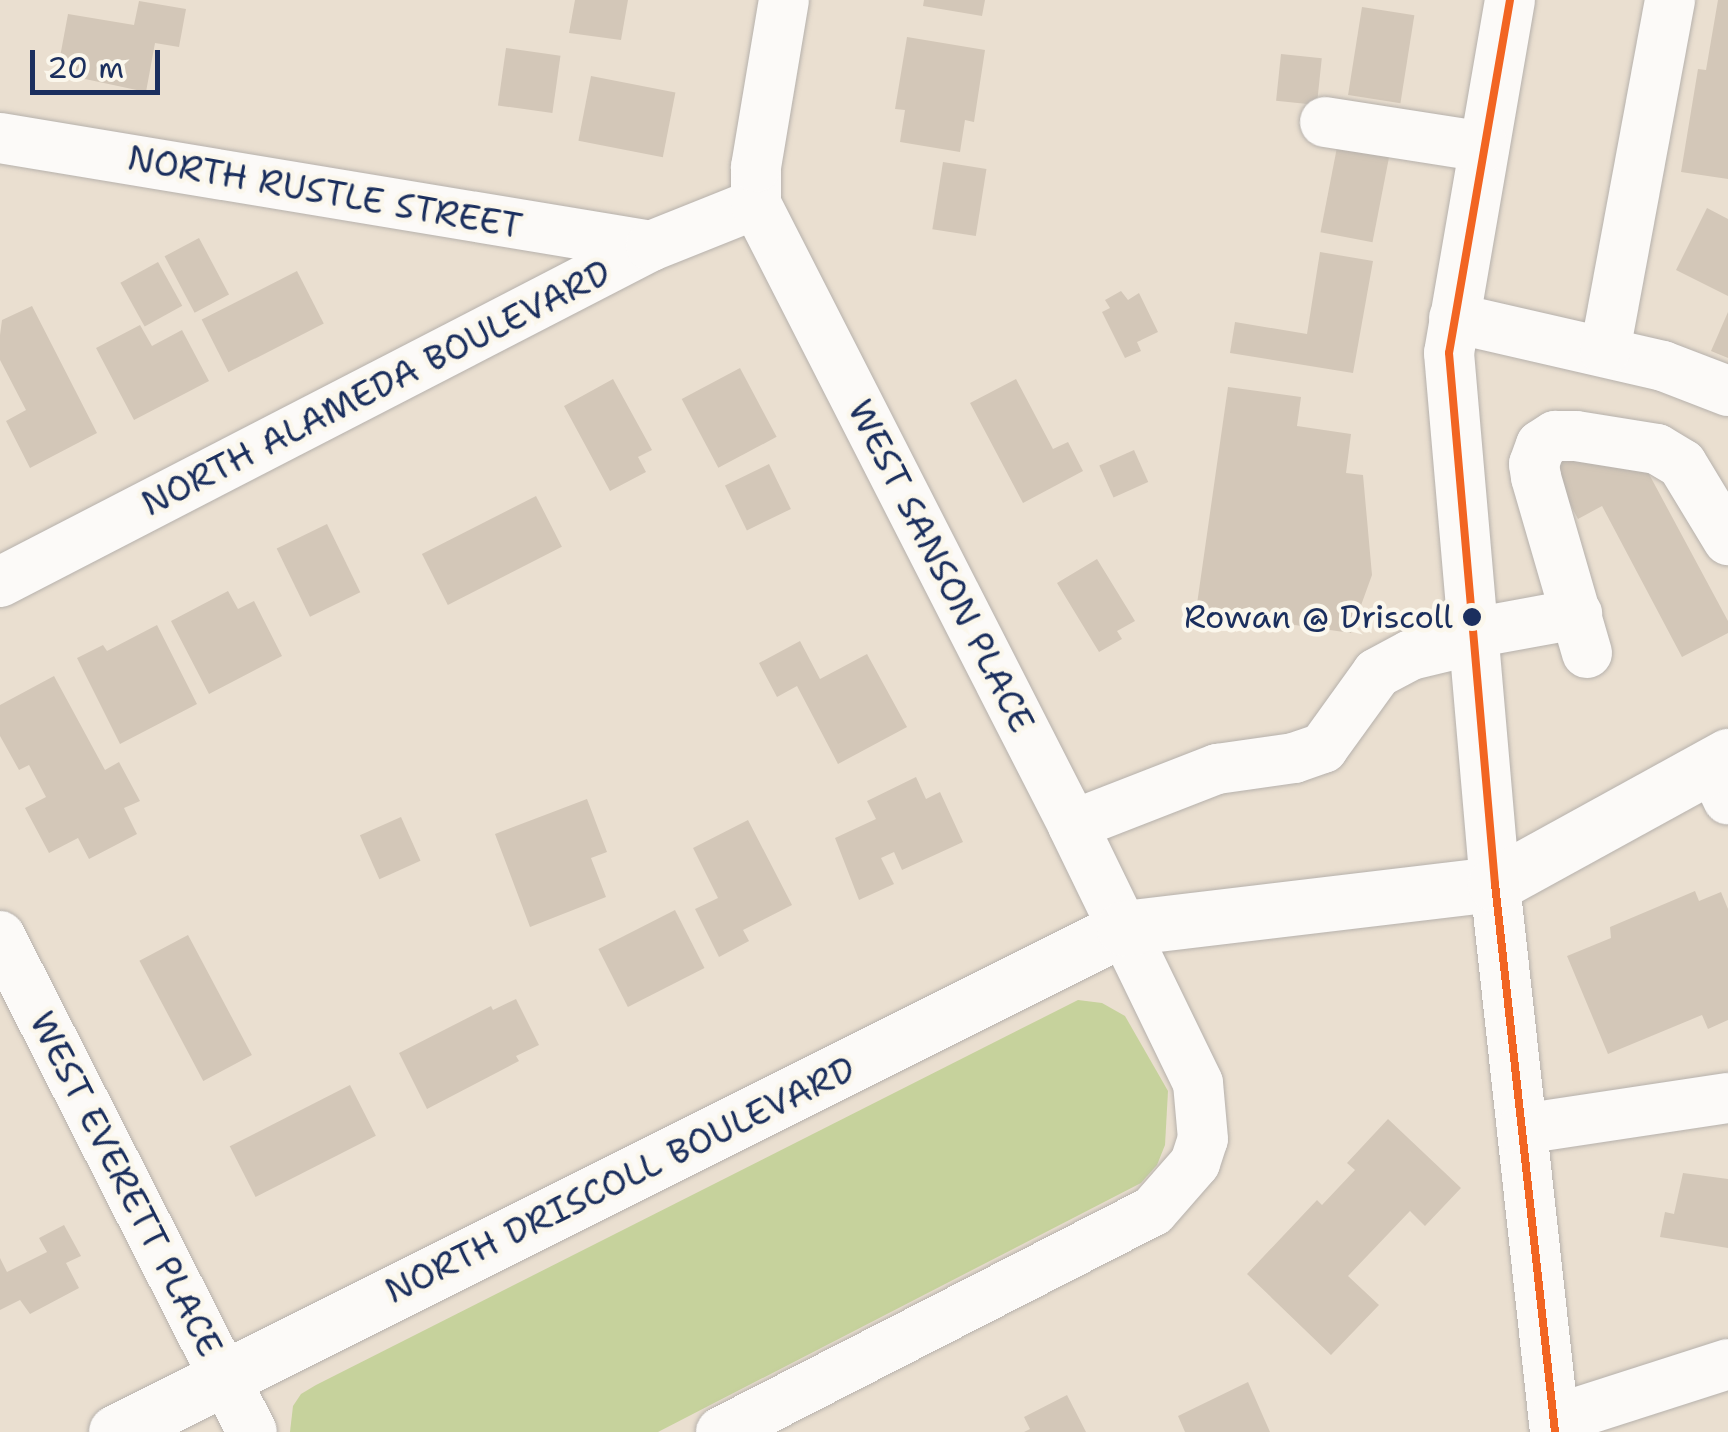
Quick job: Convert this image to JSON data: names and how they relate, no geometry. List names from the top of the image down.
{
  "streets": {
    "main road": ["NORTH DRISCOLL BOULEVARD"],
    "street": [
      "NORTH RUSTLE STREET",
      "NORTH ALAMEDA BOULEVARD",
      "WEST SANSON PLACE",
      "WEST EVERETT PLACE"
    ]
  },
  "crossings": [
    ["NORTH RUSTLE STREET", "NORTH ALAMEDA BOULEVARD"],
    ["NORTH ALAMEDA BOULEVARD", "WEST SANSON PLACE"],
    ["WEST SANSON PLACE", "NORTH DRISCOLL BOULEVARD"],
    ["NORTH DRISCOLL BOULEVARD", "WEST EVERETT PLACE"]
  ],
  "places": ["Rowan @ Driscoll"],
  "scale_bar": "20 m"
}
